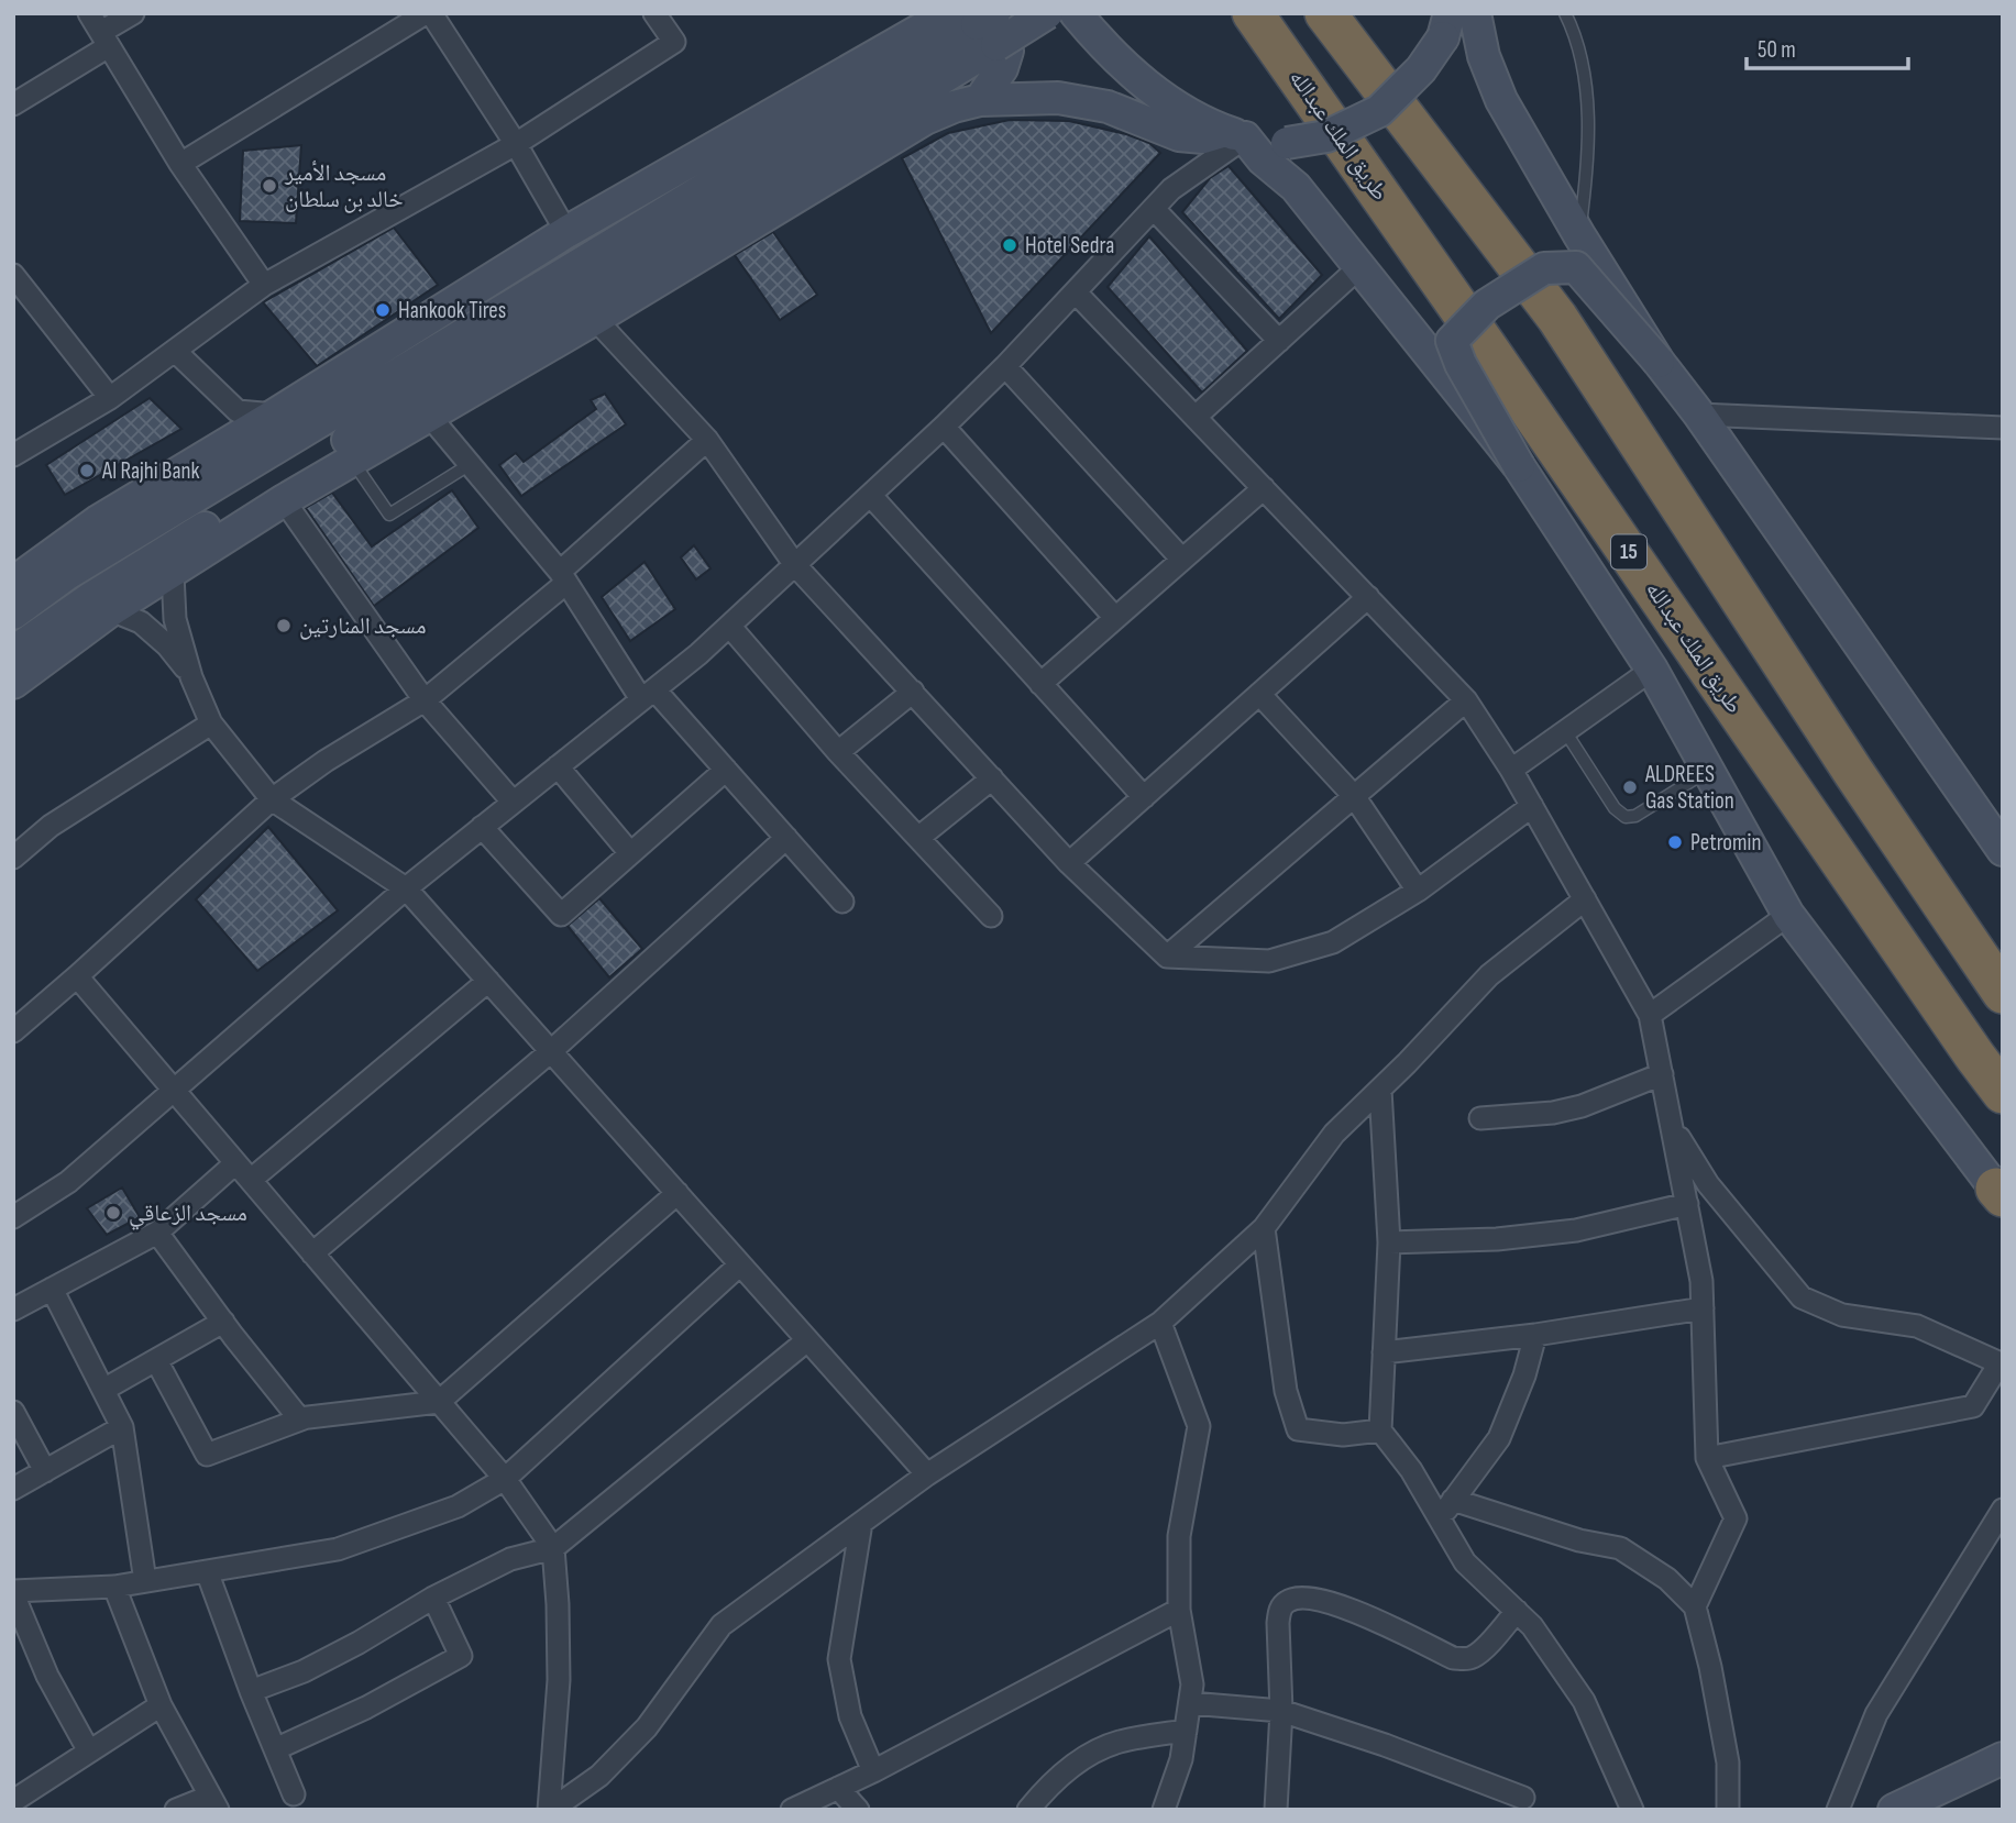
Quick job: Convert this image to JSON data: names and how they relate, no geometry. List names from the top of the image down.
{
  "streets": {
    "highway": ["طريق الملك عبدالله", "15"]
  },
  "places": [
    "مسجد الأمير خالد بن سلطان",
    "Hotel Sedra",
    "Hankook Tires",
    "Al Rajhi Bank",
    "مسجد المنارتين",
    "ALDREES Gas Station",
    "Petromin",
    "مسجد الزعاقي"
  ],
  "scale_bar": "50 m"
}
